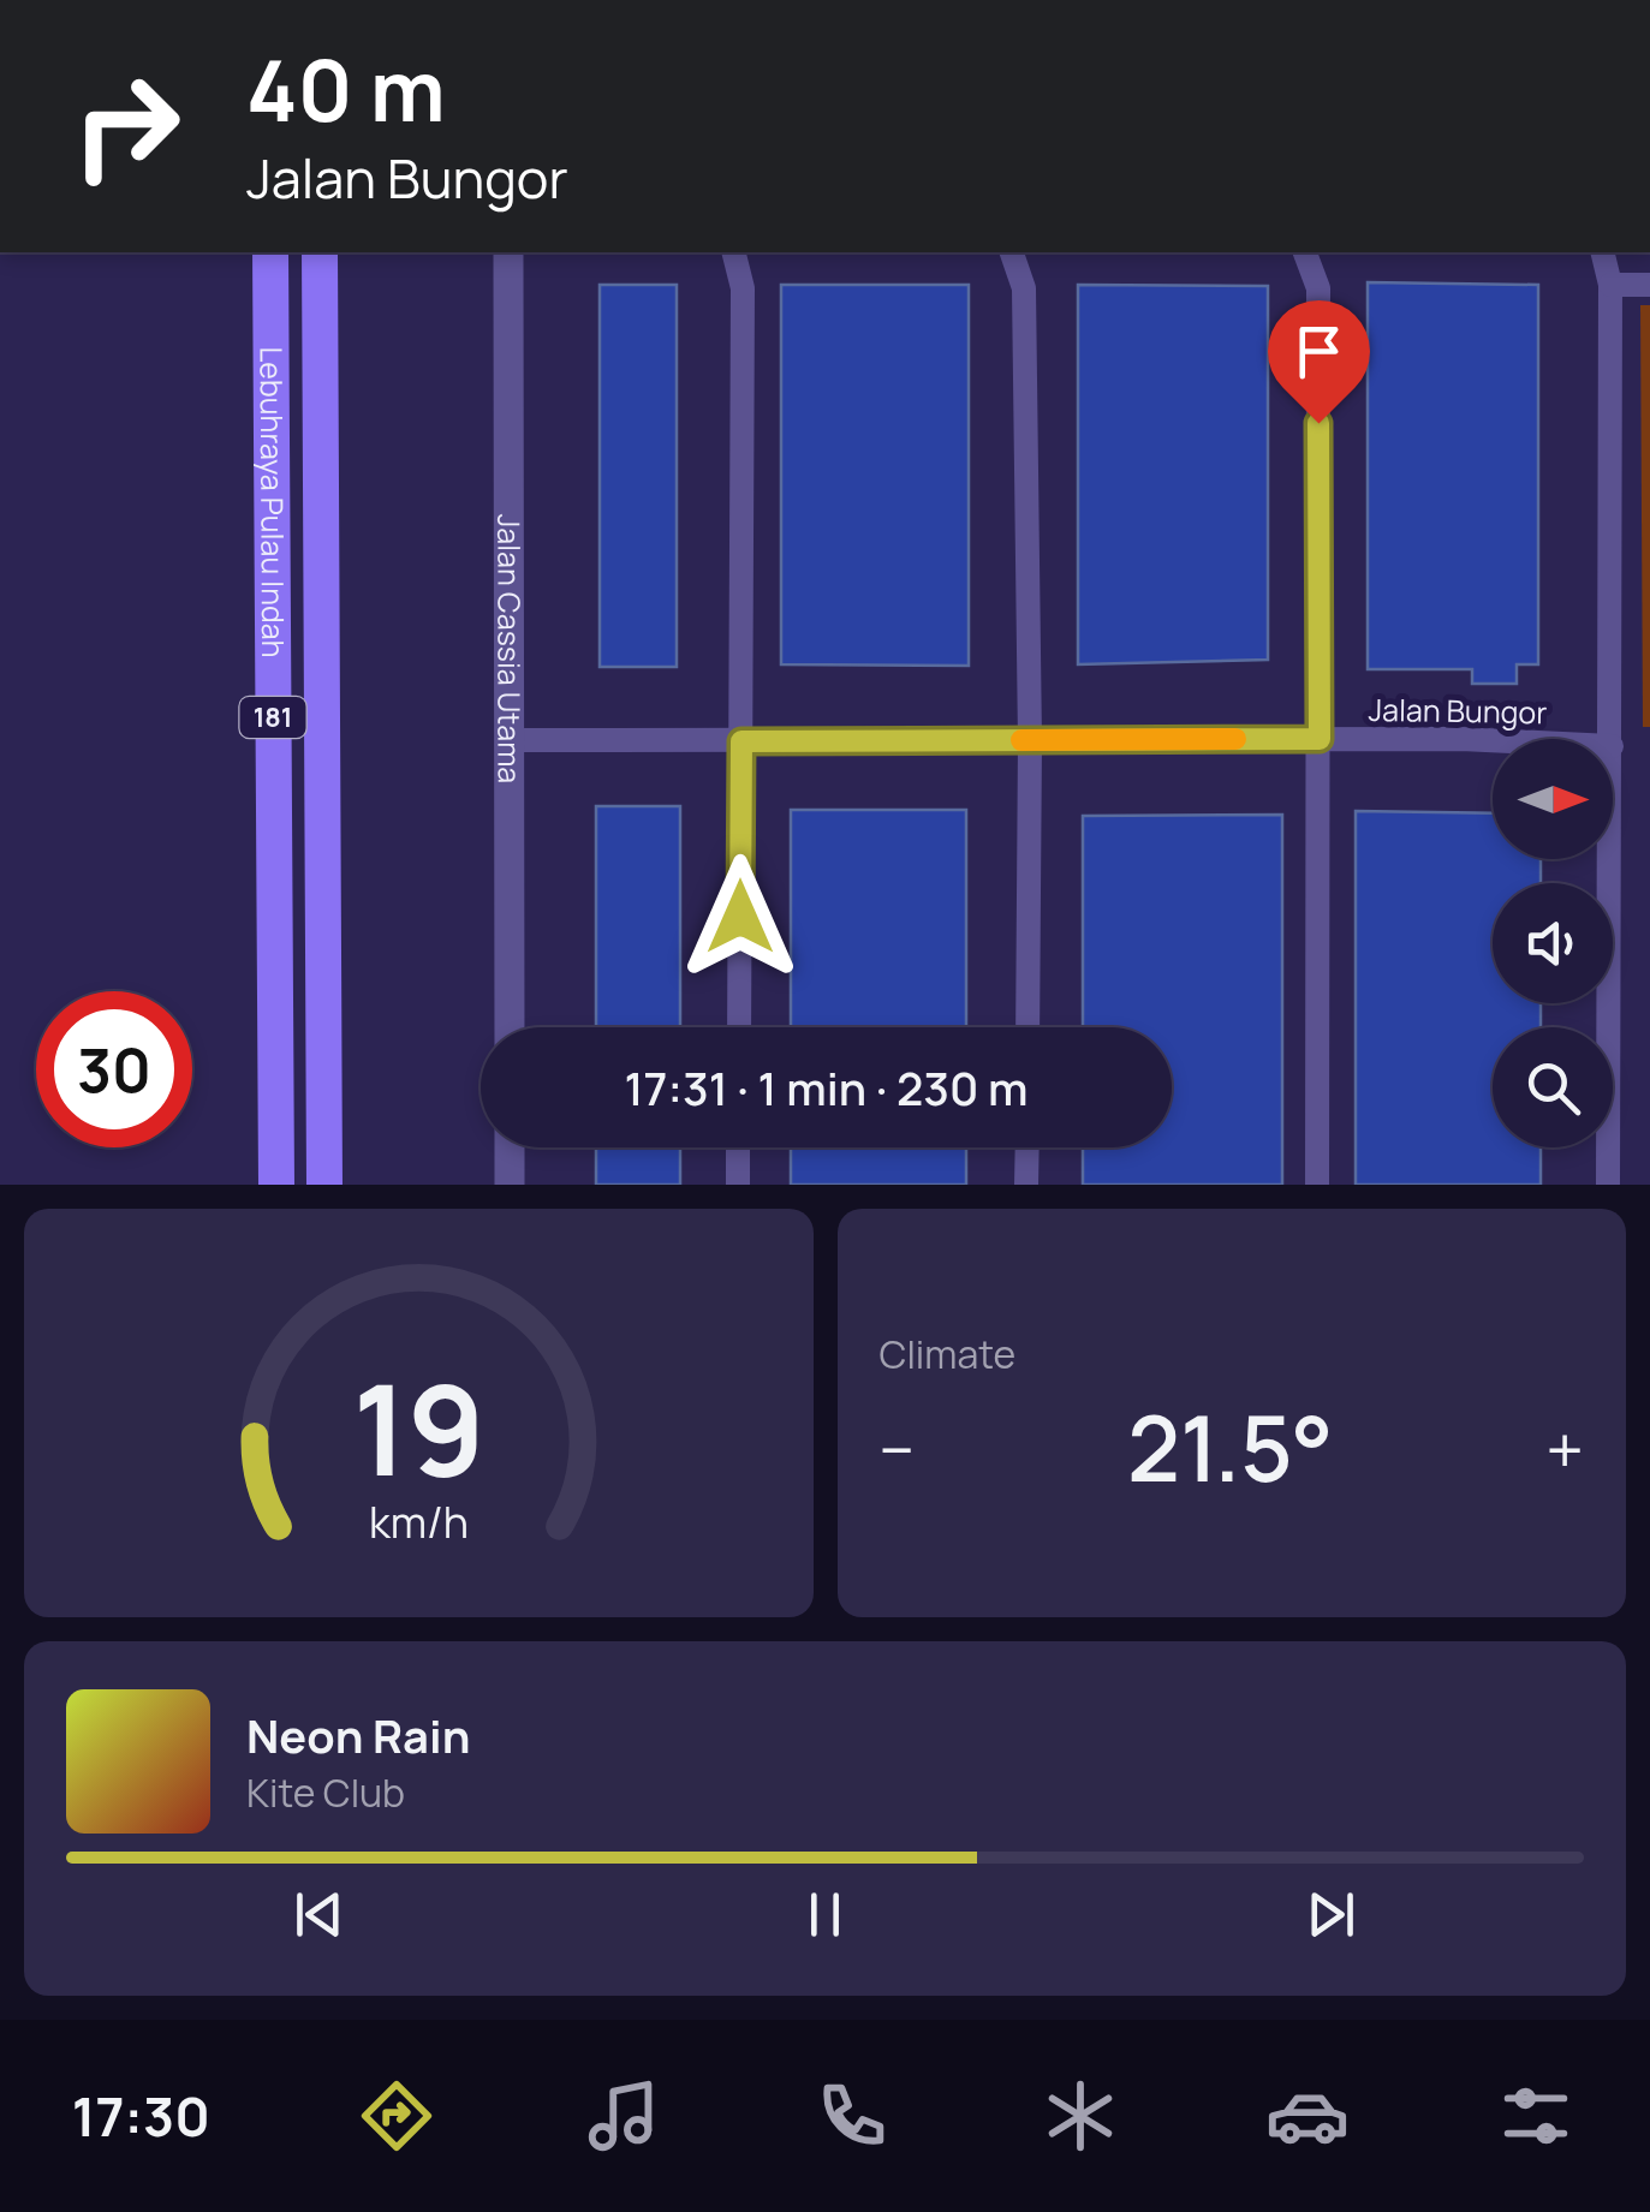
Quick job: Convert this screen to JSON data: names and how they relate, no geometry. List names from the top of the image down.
{
  "streets": {
    "main road": ["Lebuhraya Pulau Indah", "181"],
    "street": ["Jalan Cassia Utama", "Jalan Bungor"]
  },
  "crossings": [
    ["Jalan Cassia Utama", "Jalan Bungor"]
  ],
  "north": "right",
  "page": {
    "turn": ["40 m", "Jalan Bungor"],
    "limit": "30",
    "trip": "17:31 · 1 min · 230 m",
    "tile": "Climate",
    "heat": ["−", "21.5°", "+"],
    "song": ["Neon Rain", "Kite Club"],
    "tabs": "17:30",
    "gauge": ["19", "km/h"]
  }
}
